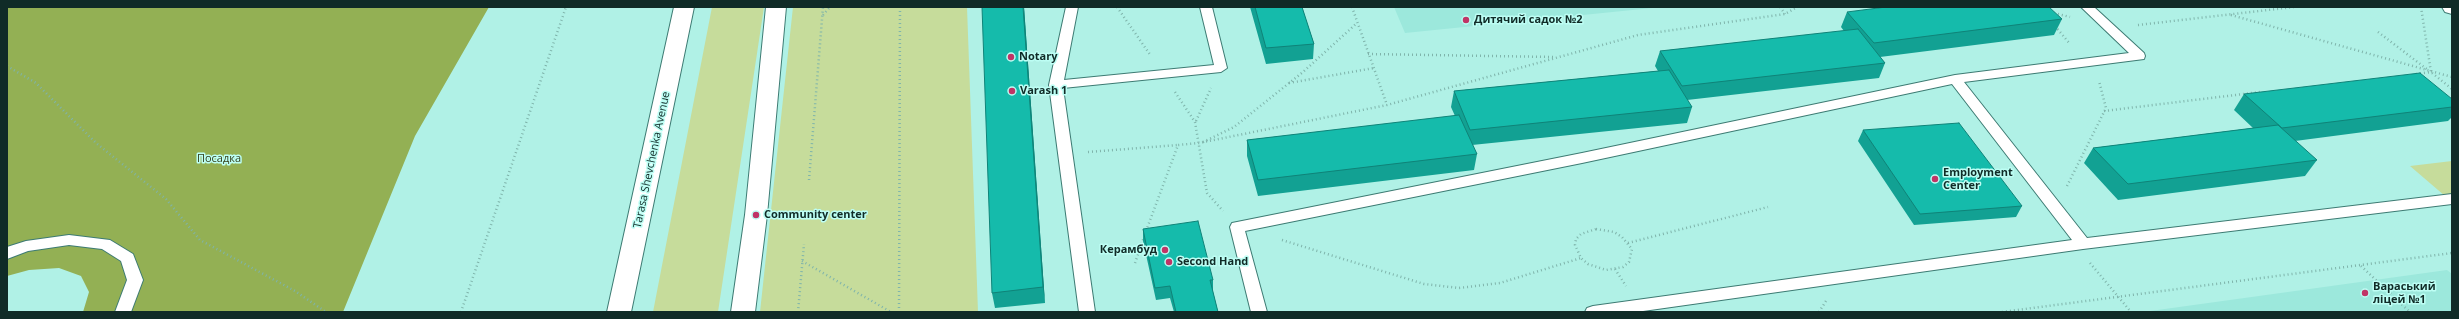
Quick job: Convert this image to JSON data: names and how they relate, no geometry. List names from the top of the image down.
{
  "streets": {
    "main road": ["Tarasa Shevchenka Avenue"]
  },
  "parks": ["Посадка"],
  "places": [
    "Дитячий садок №2",
    "Notary",
    "Varash 1",
    "Employment Center",
    "Community center",
    "Керамбуд",
    "Second Hand",
    "Вараський ліцей №1"
  ]
}
